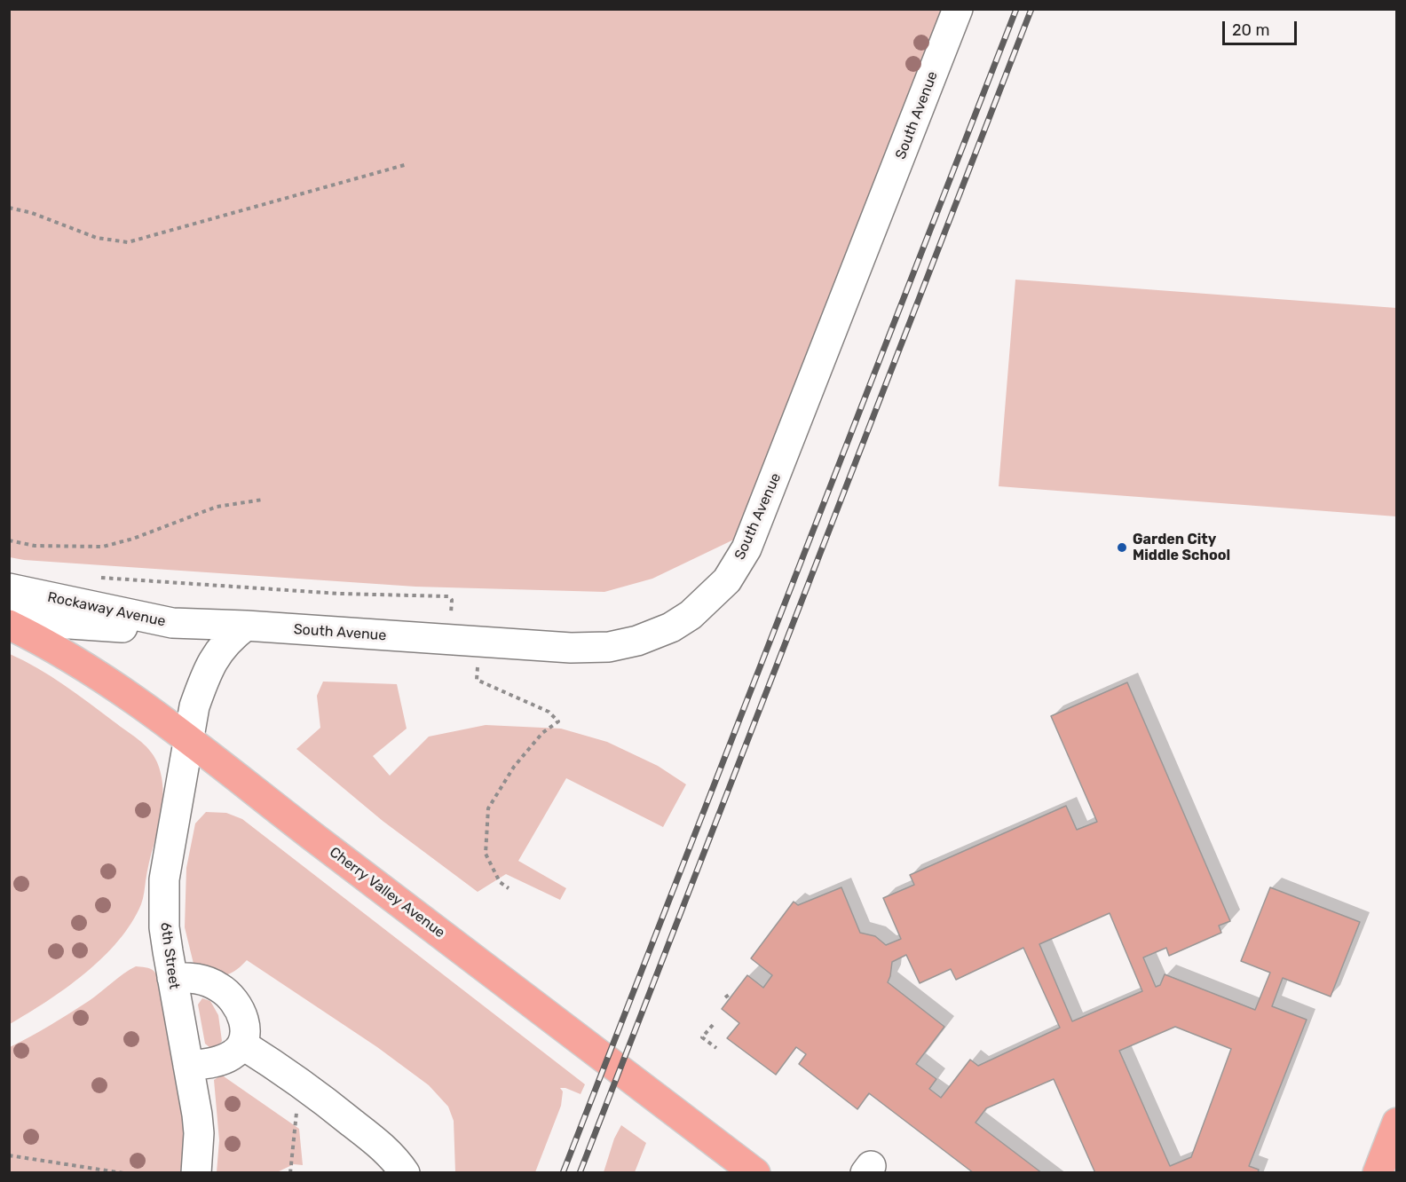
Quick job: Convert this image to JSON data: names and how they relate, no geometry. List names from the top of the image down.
{
  "streets": {
    "main road": ["Cherry Valley Avenue"],
    "street": ["South Avenue", "Rockaway Avenue", "6th Street"]
  },
  "crossings": [
    ["South Avenue", "Rockaway Avenue"],
    ["Cherry Valley Avenue", "6th Street"]
  ],
  "places": ["Garden City Middle School"],
  "scale_bar": "20 m"
}
